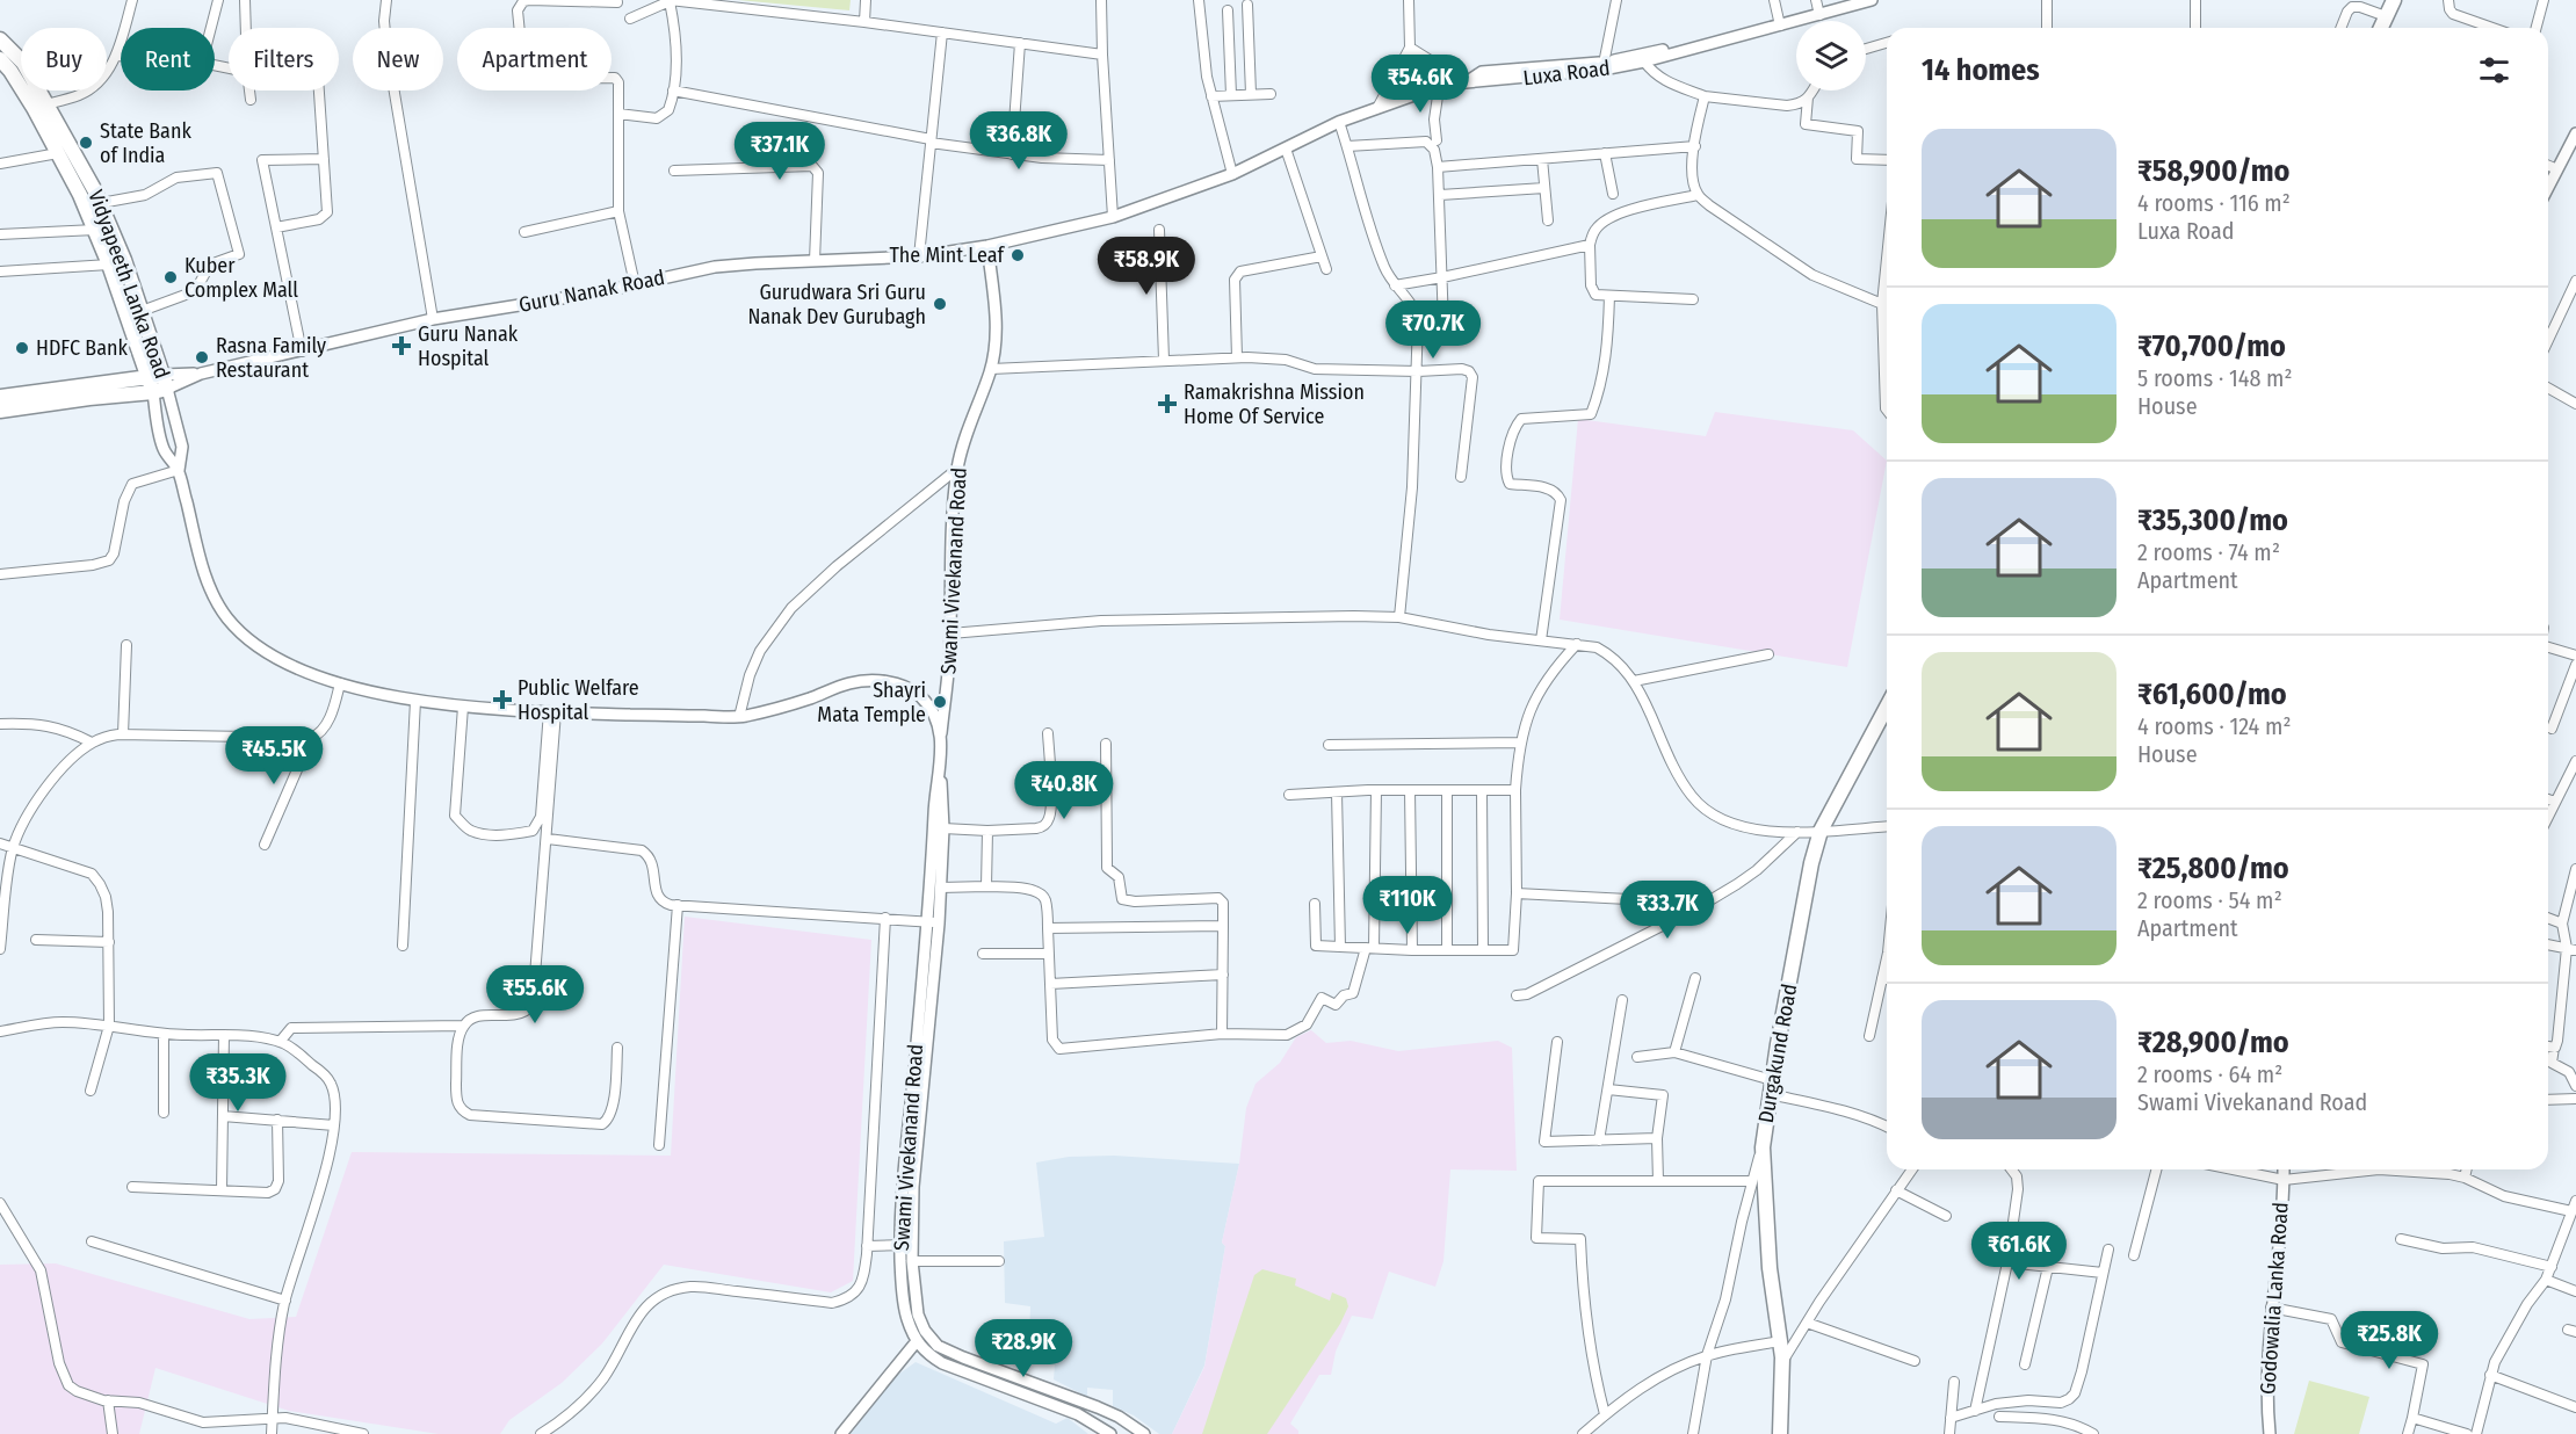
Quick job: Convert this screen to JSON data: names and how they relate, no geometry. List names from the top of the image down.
{
  "streets": {
    "main road": ["Vidyapeeth Lanka Road", "Guru Nanak Road", "Durgakund Road"],
    "street": ["Luxa Road", "Swami Vivekanand Road", "Godowalia Lanka Road"]
  },
  "crossings": [
    ["Luxa Road", "Guru Nanak Road"],
    ["Luxa Road", "Swami Vivekanand Road"],
    ["Vidyapeeth Lanka Road", "Guru Nanak Road"],
    ["Vidyapeeth Lanka Road", "Swami Vivekanand Road"],
    ["Guru Nanak Road", "Swami Vivekanand Road"]
  ],
  "places": {
    "other": [
      "State Bank of India",
      "The Mint Leaf",
      "Kuber Complex Mall",
      "Gurudwara Sri Guru Nanak Dev Gurubagh",
      "HDFC Bank",
      "Rasna Family Restaurant",
      "Shayri Mata Temple"
    ],
    "health": ["Guru Nanak Hospital", "Ramakrishna Mission Home Of Service", "Public Welfare Hospital"]
  },
  "page": {
    "chip": [
      "Buy",
      "Rent",
      "Filters",
      "New",
      "Apartment"
    ],
    "heading": "14 homes",
    "price": [
      "₹54.6K",
      "₹36.8K",
      "₹37.1K",
      "₹58.9K",
      "₹70.7K",
      "₹45.5K",
      "₹40.8K",
      "₹110K",
      "₹33.7K",
      "₹55.6K",
      "₹35.3K",
      "₹61.6K",
      "₹25.8K",
      "₹28.9K"
    ],
    "list": [
      {
        "name": "₹58,900/mo",
        "note": "4 rooms · 116 m² · Luxa Road"
      },
      {
        "name": "₹70,700/mo",
        "note": "5 rooms · 148 m² · House"
      },
      {
        "name": "₹35,300/mo",
        "note": "2 rooms · 74 m² · Apartment"
      },
      {
        "name": "₹61,600/mo",
        "note": "4 rooms · 124 m² · House"
      },
      {
        "name": "₹25,800/mo",
        "note": "2 rooms · 54 m² · Apartment"
      },
      {
        "name": "₹28,900/mo",
        "note": "2 rooms · 64 m² · Swami Vivekanand Road"
      }
    ]
  }
}
